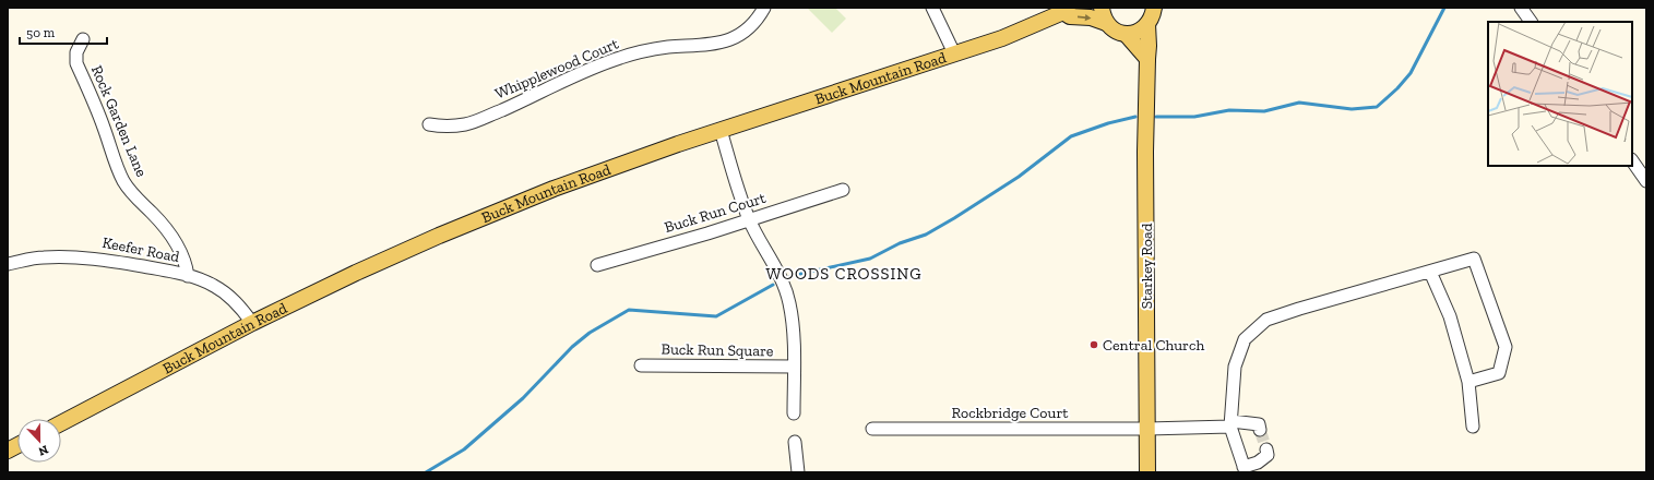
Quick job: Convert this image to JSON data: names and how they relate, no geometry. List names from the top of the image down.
{
  "streets": {
    "main road": ["Buck Mountain Road", "Starkey Road"],
    "street": [
      "Whipplewood Court",
      "Rock Garden Lane",
      "Buck Run Court",
      "Keefer Road",
      "Buck Run Square",
      "Rockbridge Court"
    ]
  },
  "crossings": [
    ["Buck Mountain Road", "Keefer Road"],
    ["Rock Garden Lane", "Keefer Road"],
    ["Starkey Road", "Rockbridge Court"]
  ],
  "districts": ["WOODS CROSSING"],
  "places": ["Central Church"],
  "scale_bar": "50 m",
  "north": "bottom"
}
